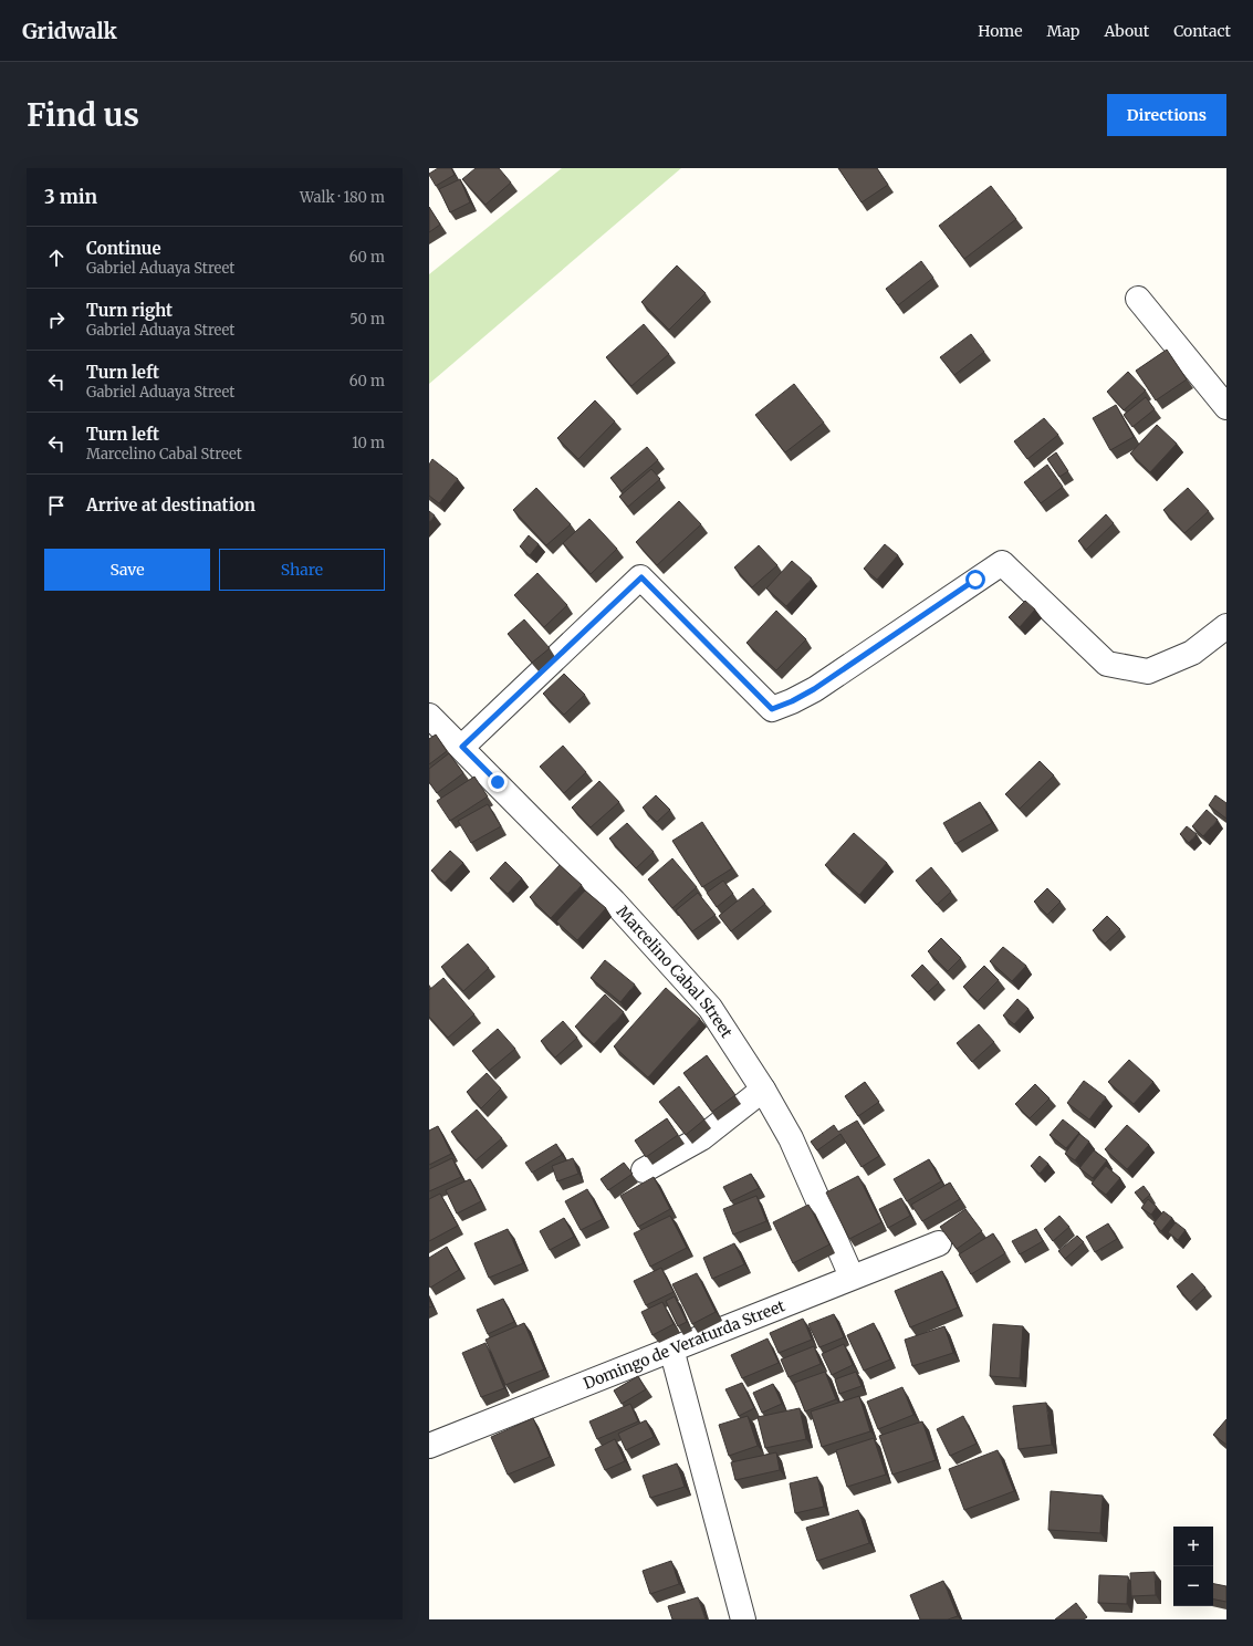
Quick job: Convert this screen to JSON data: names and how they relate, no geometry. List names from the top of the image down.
{
  "streets": {
    "street": ["Marcelino Cabal Street", "Domingo de Veraturda Street"]
  },
  "crossings": [
    ["Marcelino Cabal Street", "Domingo de Veraturda Street"]
  ],
  "page": {
    "header": "Gridwalk",
    "nav": [
      "Home",
      "Map",
      "About",
      "Contact"
    ],
    "buttons": [
      "Directions",
      ["Save", "Share"]
    ],
    "title": "Find us",
    "heading": ["3 min", "Walk · 180 m"],
    "list": [
      ["Continue", "Gabriel Aduaya Street", "60 m"],
      ["Turn right", "Gabriel Aduaya Street", "50 m"],
      ["Turn left", "Gabriel Aduaya Street", "60 m"],
      ["Turn left", "Marcelino Cabal Street", "10 m"],
      "Arrive at destination"
    ],
    "map_buttons": ["+", "−"]
  }
}
